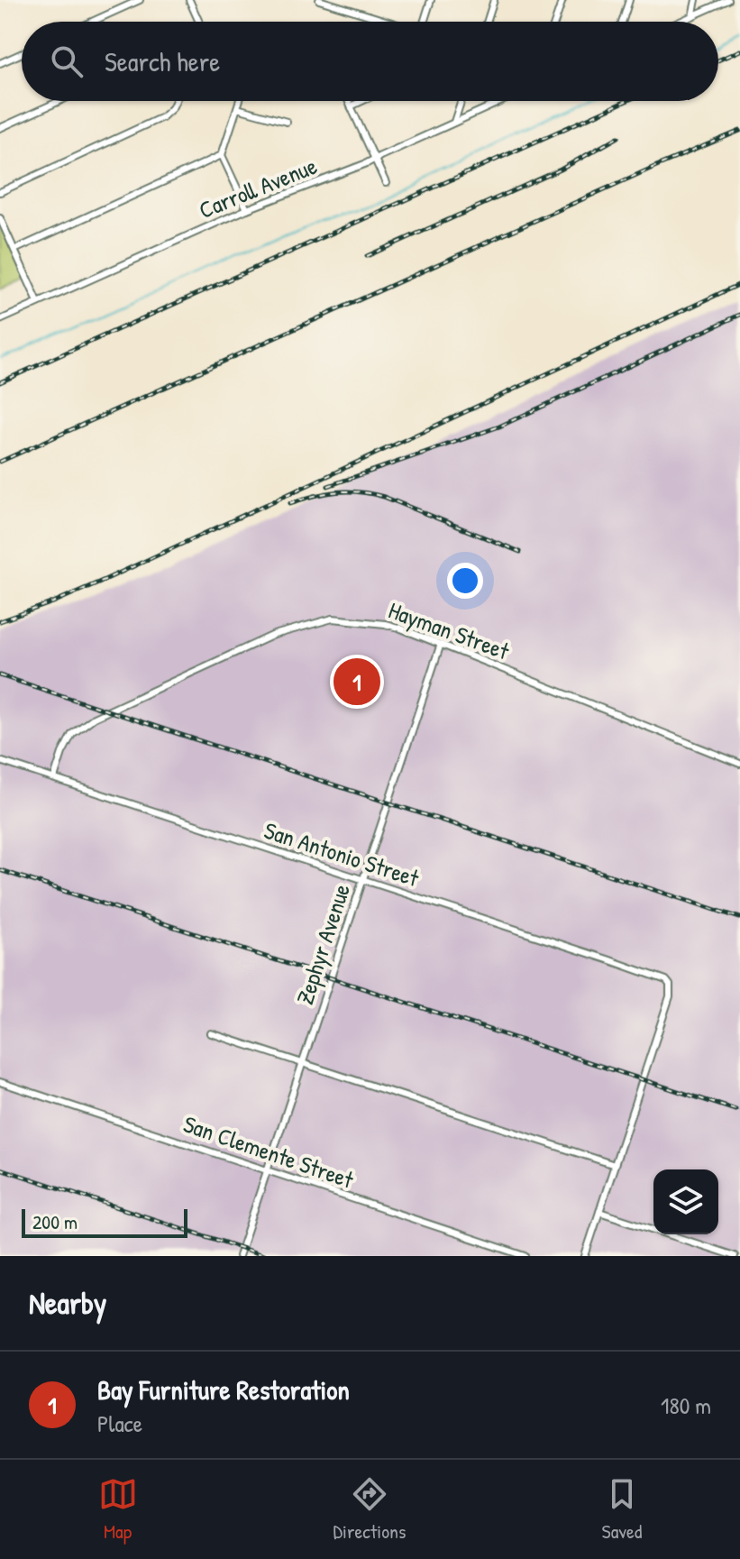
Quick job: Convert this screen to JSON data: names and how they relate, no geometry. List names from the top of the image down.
{
  "streets": {
    "street": [
      "Carroll Avenue",
      "Hayman Street",
      "San Antonio Street",
      "Zephyr Avenue",
      "San Clemente Street"
    ]
  },
  "crossings": [
    ["Hayman Street", "San Antonio Street"],
    ["Hayman Street", "Zephyr Avenue"],
    ["San Antonio Street", "Zephyr Avenue"],
    ["Zephyr Avenue", "San Clemente Street"]
  ],
  "scale_bar": "200 m",
  "page": {
    "search": "Search here",
    "pins": "1",
    "scale": "200 m",
    "heading": "Nearby",
    "list": [
      {
        "mark": "1",
        "name": "Bay Furniture Restoration",
        "note": "Place",
        "value": "180 m"
      }
    ],
    "nav": ["Map", "Directions", "Saved"]
  }
}
